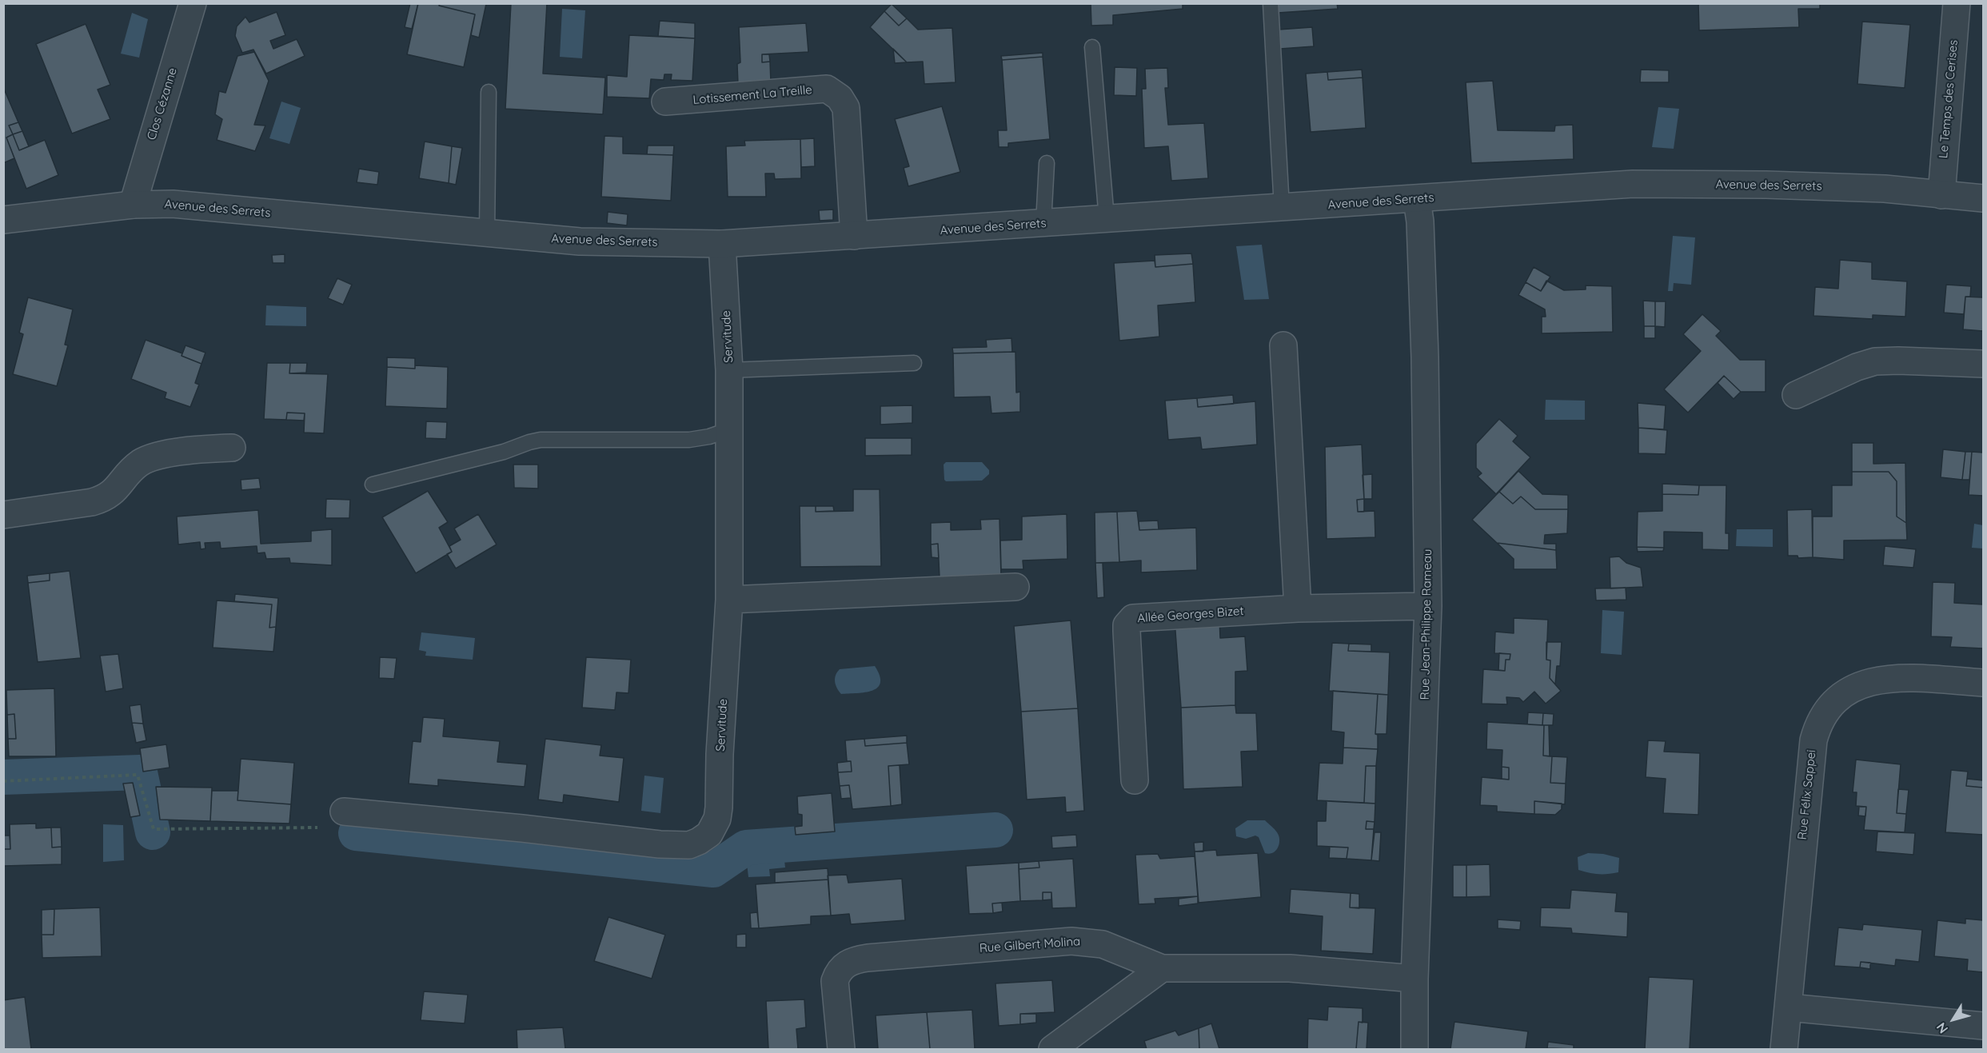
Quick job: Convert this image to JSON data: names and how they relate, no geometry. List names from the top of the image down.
{
  "streets": {
    "street": [
      "Lotissement La Treille",
      "Le Temps des Cerises",
      "Clos Cézanne",
      "Avenue des Serrets",
      "Servitude",
      "Allée Georges Bizet",
      "Rue Jean-Philippe Rameau",
      "Rue Félix Sappei",
      "Rue Gilbert Molina"
    ]
  },
  "crossings": [
    ["Lotissement La Treille", "Avenue des Serrets"],
    ["Le Temps des Cerises", "Avenue des Serrets"],
    ["Clos Cézanne", "Avenue des Serrets"],
    ["Avenue des Serrets", "Servitude"],
    ["Avenue des Serrets", "Rue Jean-Philippe Rameau"],
    ["Allée Georges Bizet", "Rue Jean-Philippe Rameau"],
    ["Rue Jean-Philippe Rameau", "Rue Gilbert Molina"]
  ],
  "north": "bottom left"
}
